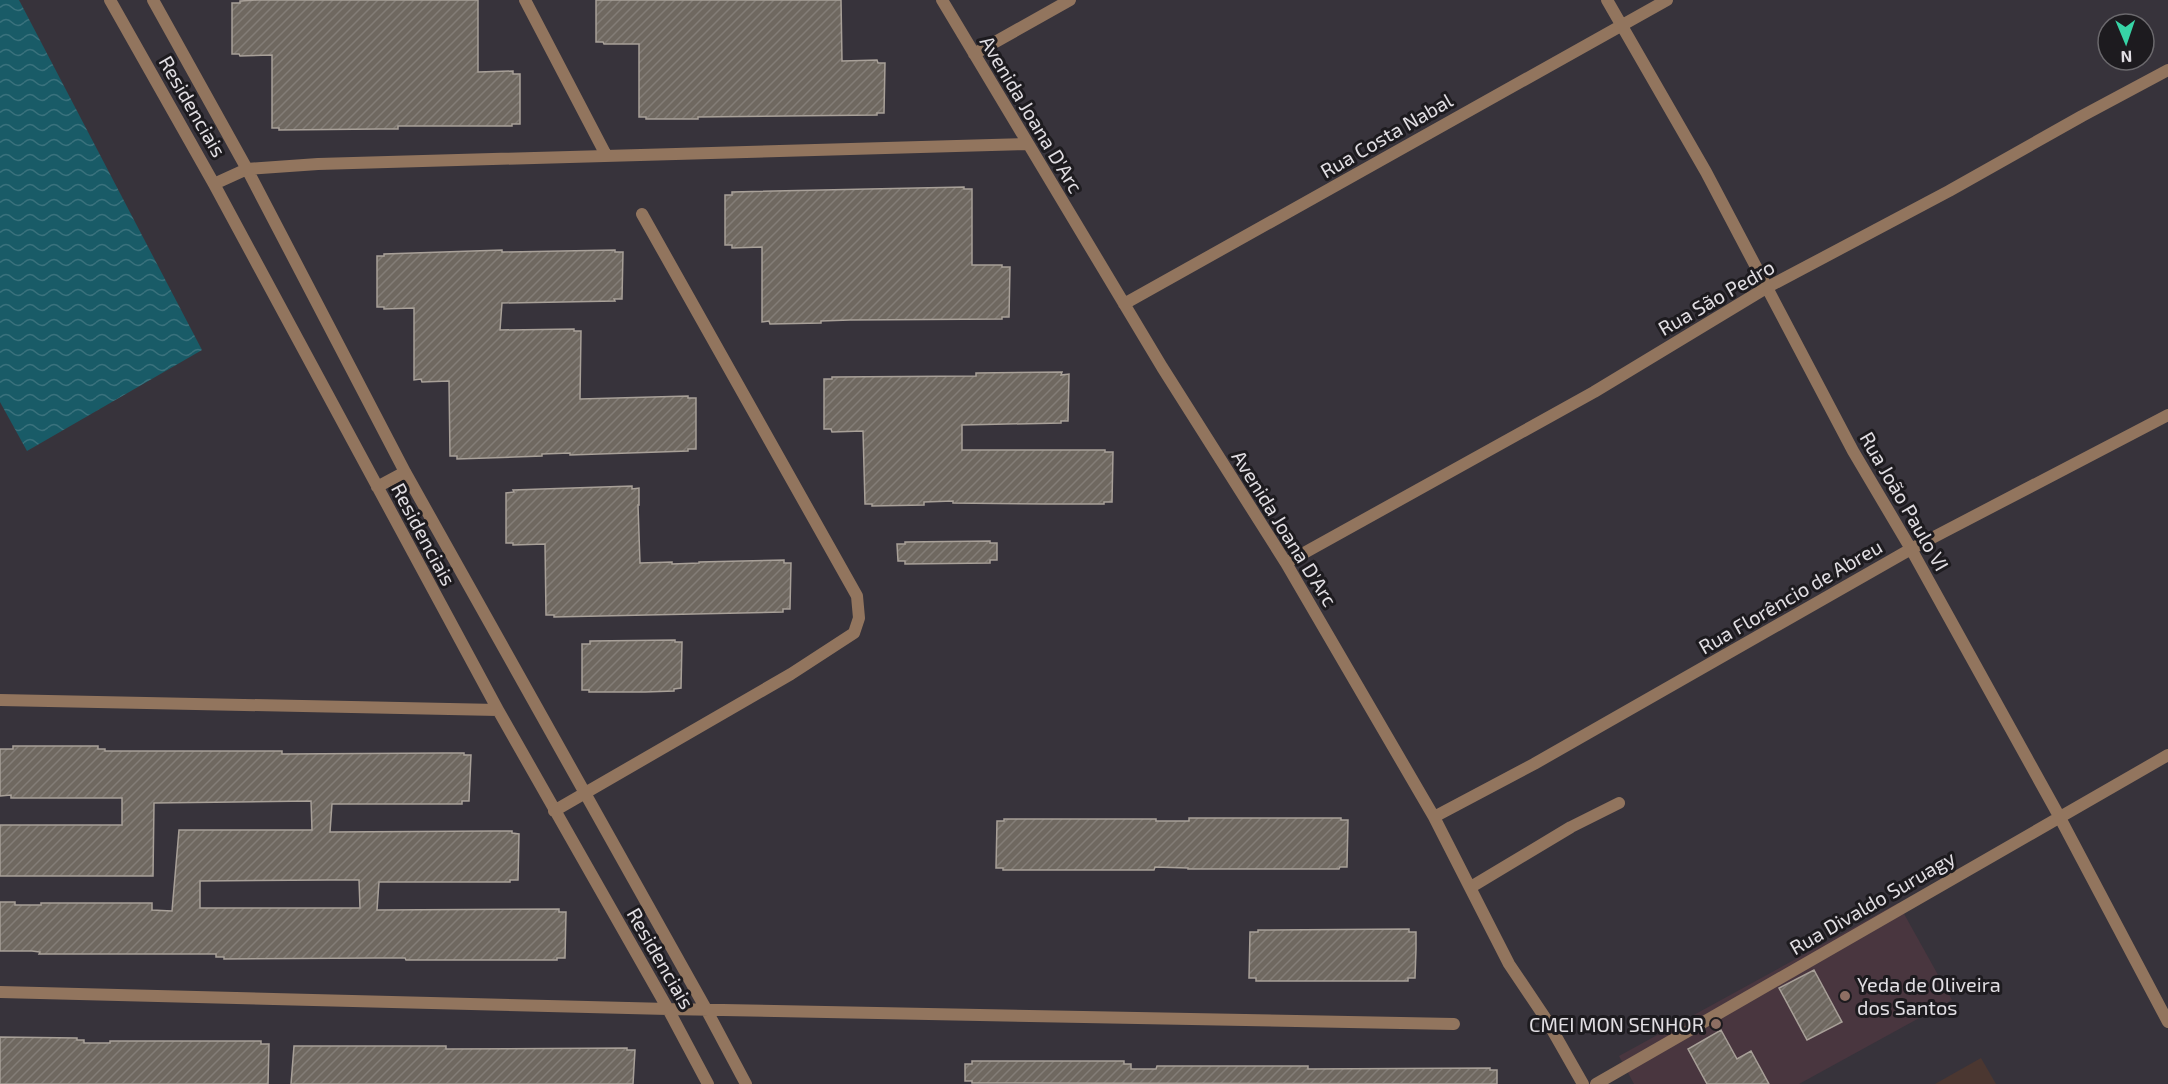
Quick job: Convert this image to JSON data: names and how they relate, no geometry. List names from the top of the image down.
{
  "streets": {
    "street": [
      "Residenciais",
      "Avenida Joana D'Arc",
      "Rua Costa Nabal",
      "Rua São Pedro",
      "Rua João Paulo VI",
      "Rua Florêncio de Abreu",
      "Rua Divaldo Suruagy"
    ]
  },
  "crossings": [
    ["Avenida Joana D'Arc", "Rua Costa Nabal"],
    ["Avenida Joana D'Arc", "Rua São Pedro"],
    ["Avenida Joana D'Arc", "Rua Florêncio de Abreu"],
    ["Rua Costa Nabal", "Rua João Paulo VI"],
    ["Rua São Pedro", "Rua João Paulo VI"],
    ["Rua João Paulo VI", "Rua Florêncio de Abreu"],
    ["Rua João Paulo VI", "Rua Divaldo Suruagy"]
  ],
  "places": ["Yeda de Oliveira dos Santos", "CMEI MON SENHOR"],
  "north": "bottom"
}
